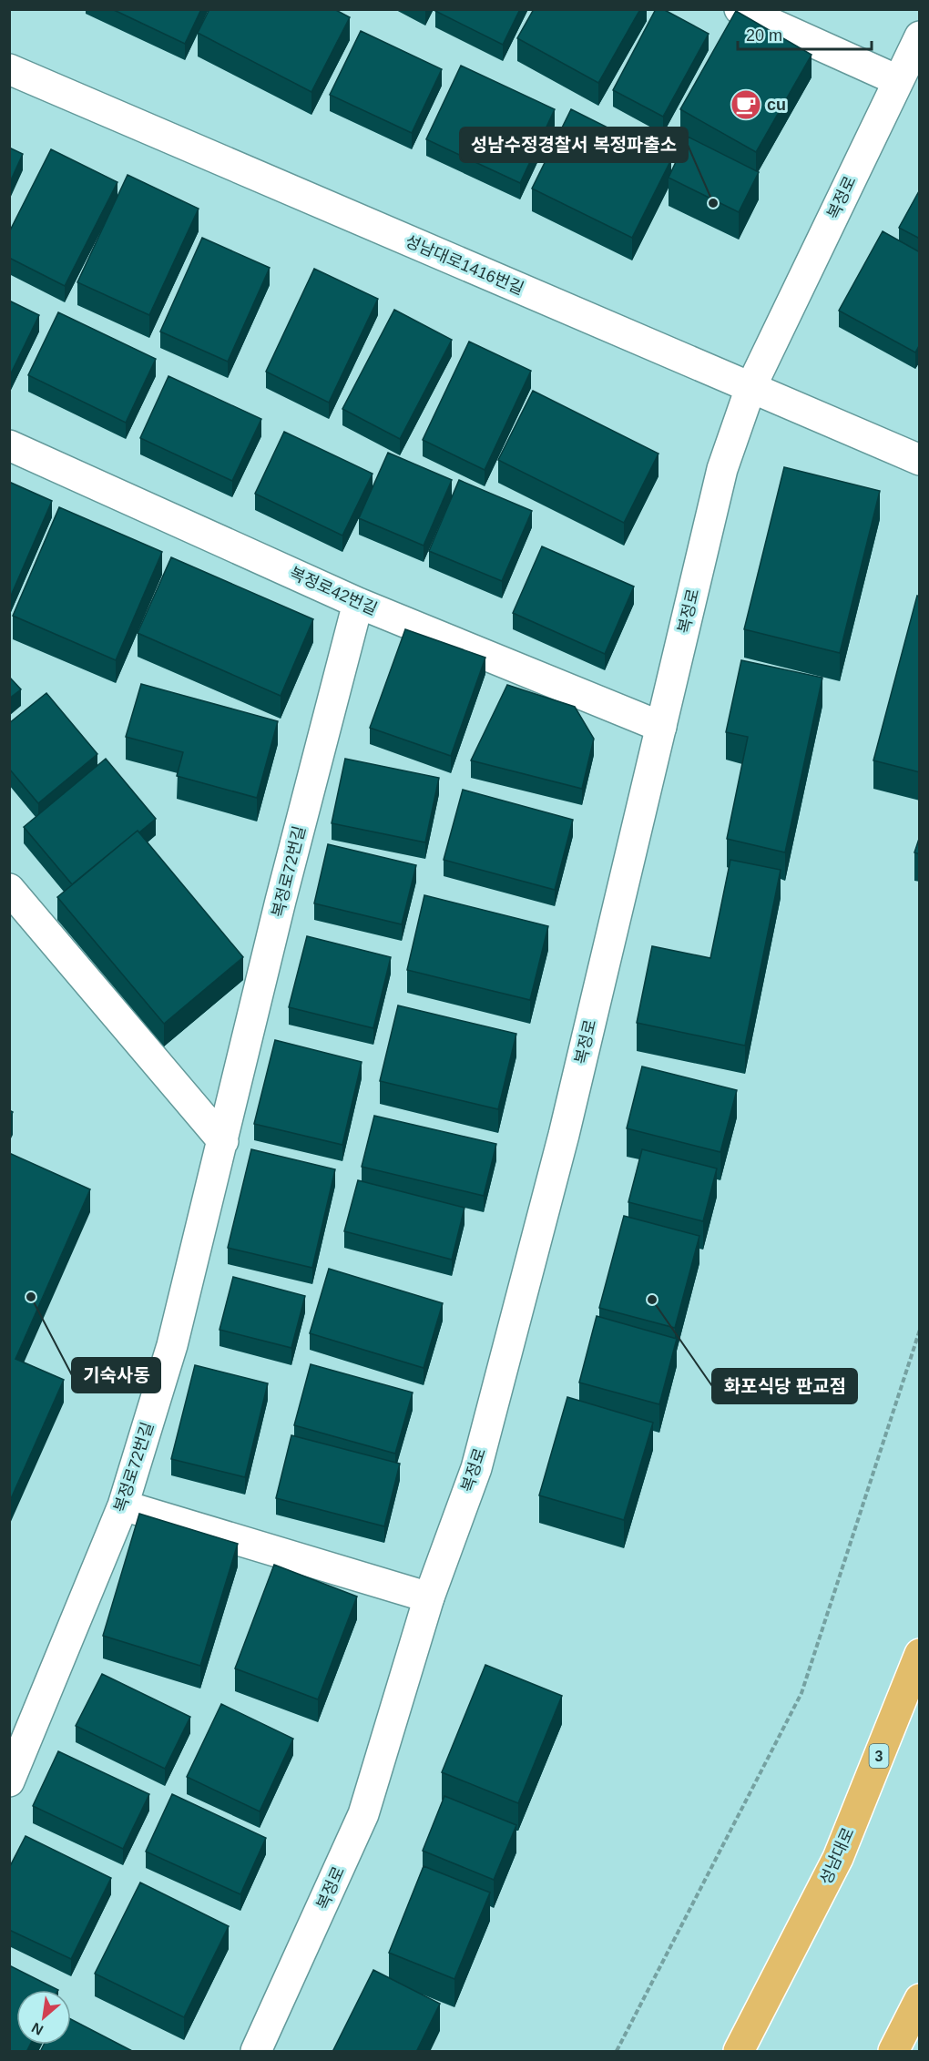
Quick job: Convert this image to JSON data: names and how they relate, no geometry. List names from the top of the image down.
{
  "streets": {
    "main road": ["3", "성남대로"],
    "street": [
      "복정로",
      "성남대로1416번길",
      "복정로42번길",
      "복정로72번길"
    ]
  },
  "crossings": [
    ["복정로", "성남대로1416번길"],
    ["복정로", "복정로42번길"],
    ["복정로42번길", "복정로72번길"]
  ],
  "places": {
    "cafe": ["cu"],
    "other": ["성남수정경찰서 복정파출소", "기숙사동", "화포식당 판교점"]
  },
  "scale_bar": "20 m",
  "north": "bottom left"
}
